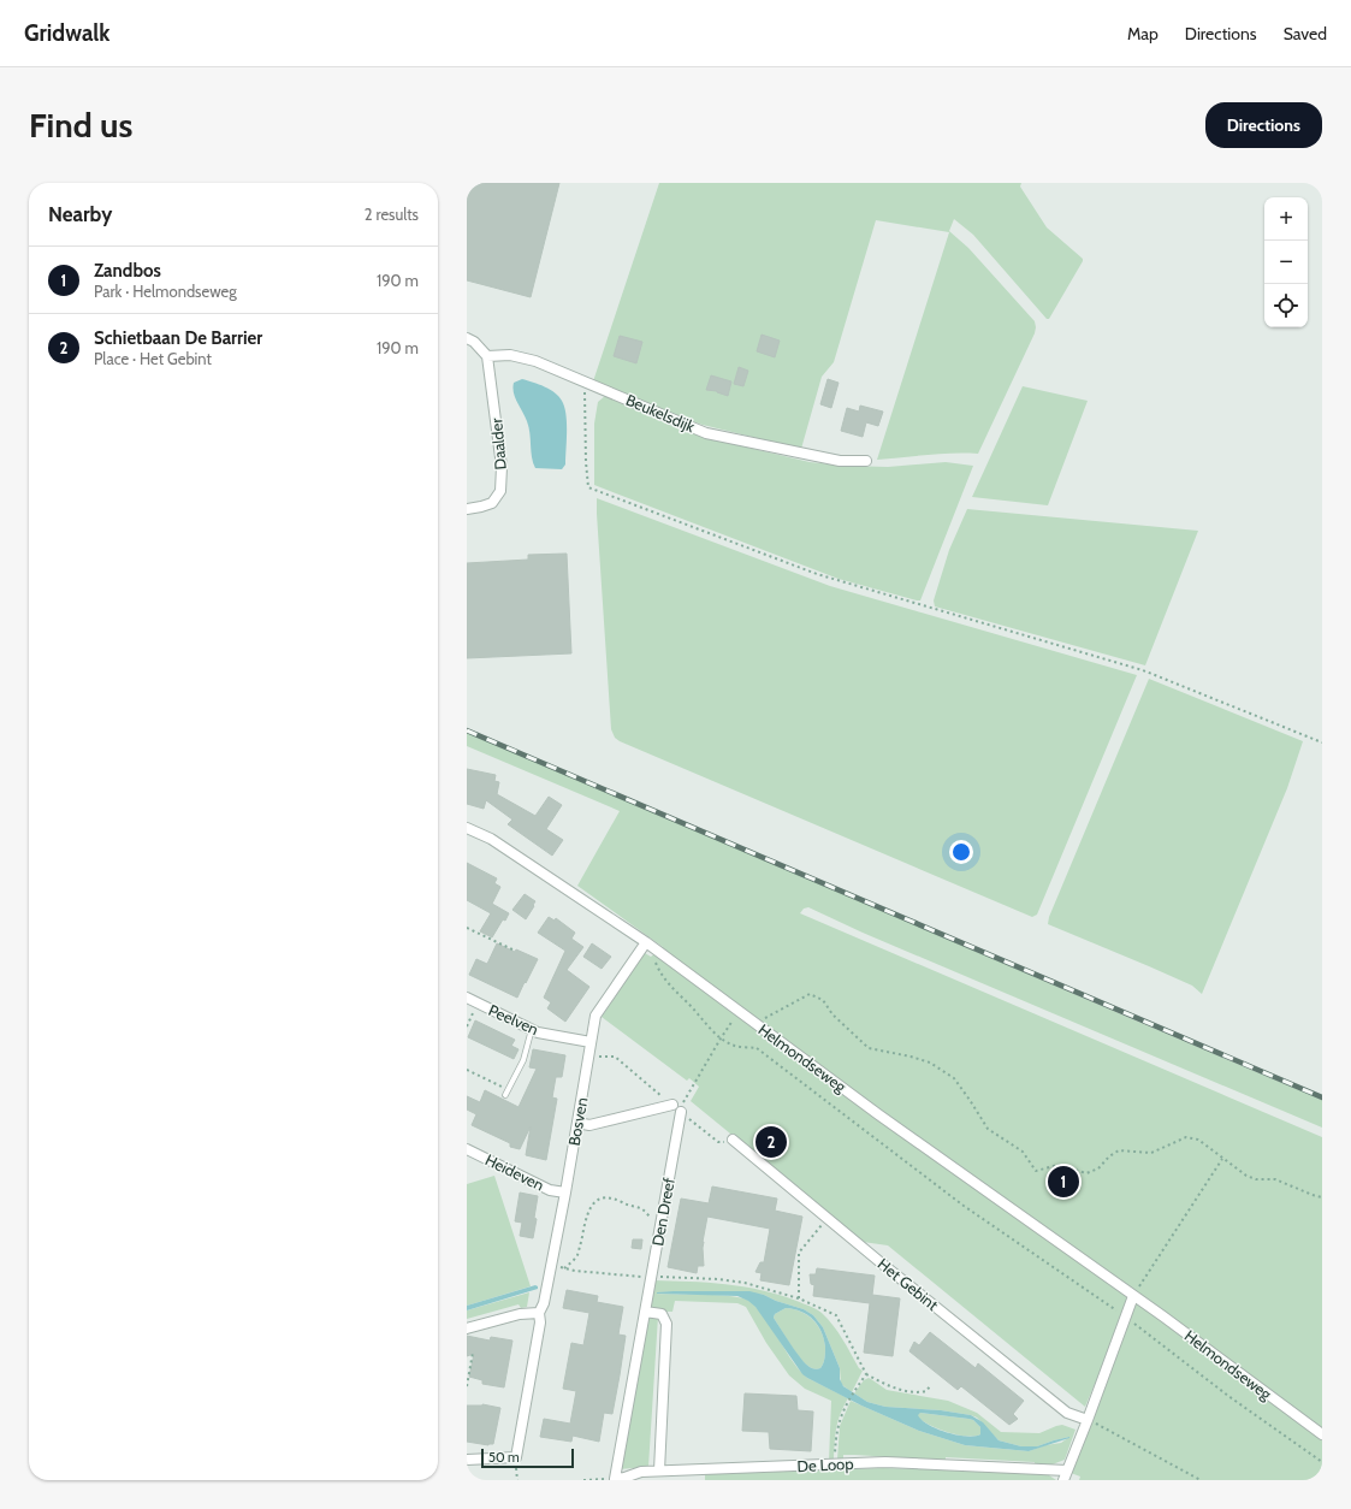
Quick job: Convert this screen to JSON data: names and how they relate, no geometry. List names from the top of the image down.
{
  "streets": {
    "street": [
      "Beukelsdijk",
      "Daalder",
      "Peelven",
      "Helmondseweg",
      "Bosven",
      "Heideven",
      "Den Dreef",
      "Het Gebint",
      "De Loop"
    ]
  },
  "crossings": [
    ["Beukelsdijk", "Daalder"],
    ["Peelven", "Bosven"],
    ["Helmondseweg", "Bosven"],
    ["Bosven", "Heideven"],
    ["Den Dreef", "De Loop"]
  ],
  "scale_bar": "50 m",
  "page": {
    "header": "Gridwalk",
    "nav": ["Map", "Directions", "Saved"],
    "buttons": "Directions",
    "title": "Find us",
    "heading": ["Nearby", "2 results"],
    "map_buttons": ["+", "−"],
    "list": [
      {
        "mark": "1",
        "name": "Zandbos",
        "note": "Park · Helmondseweg",
        "value": "190 m"
      },
      {
        "mark": "2",
        "name": "Schietbaan De Barrier",
        "note": "Place · Het Gebint",
        "value": "190 m"
      }
    ],
    "pins": ["2", "1"],
    "scale": "50 m"
  }
}
